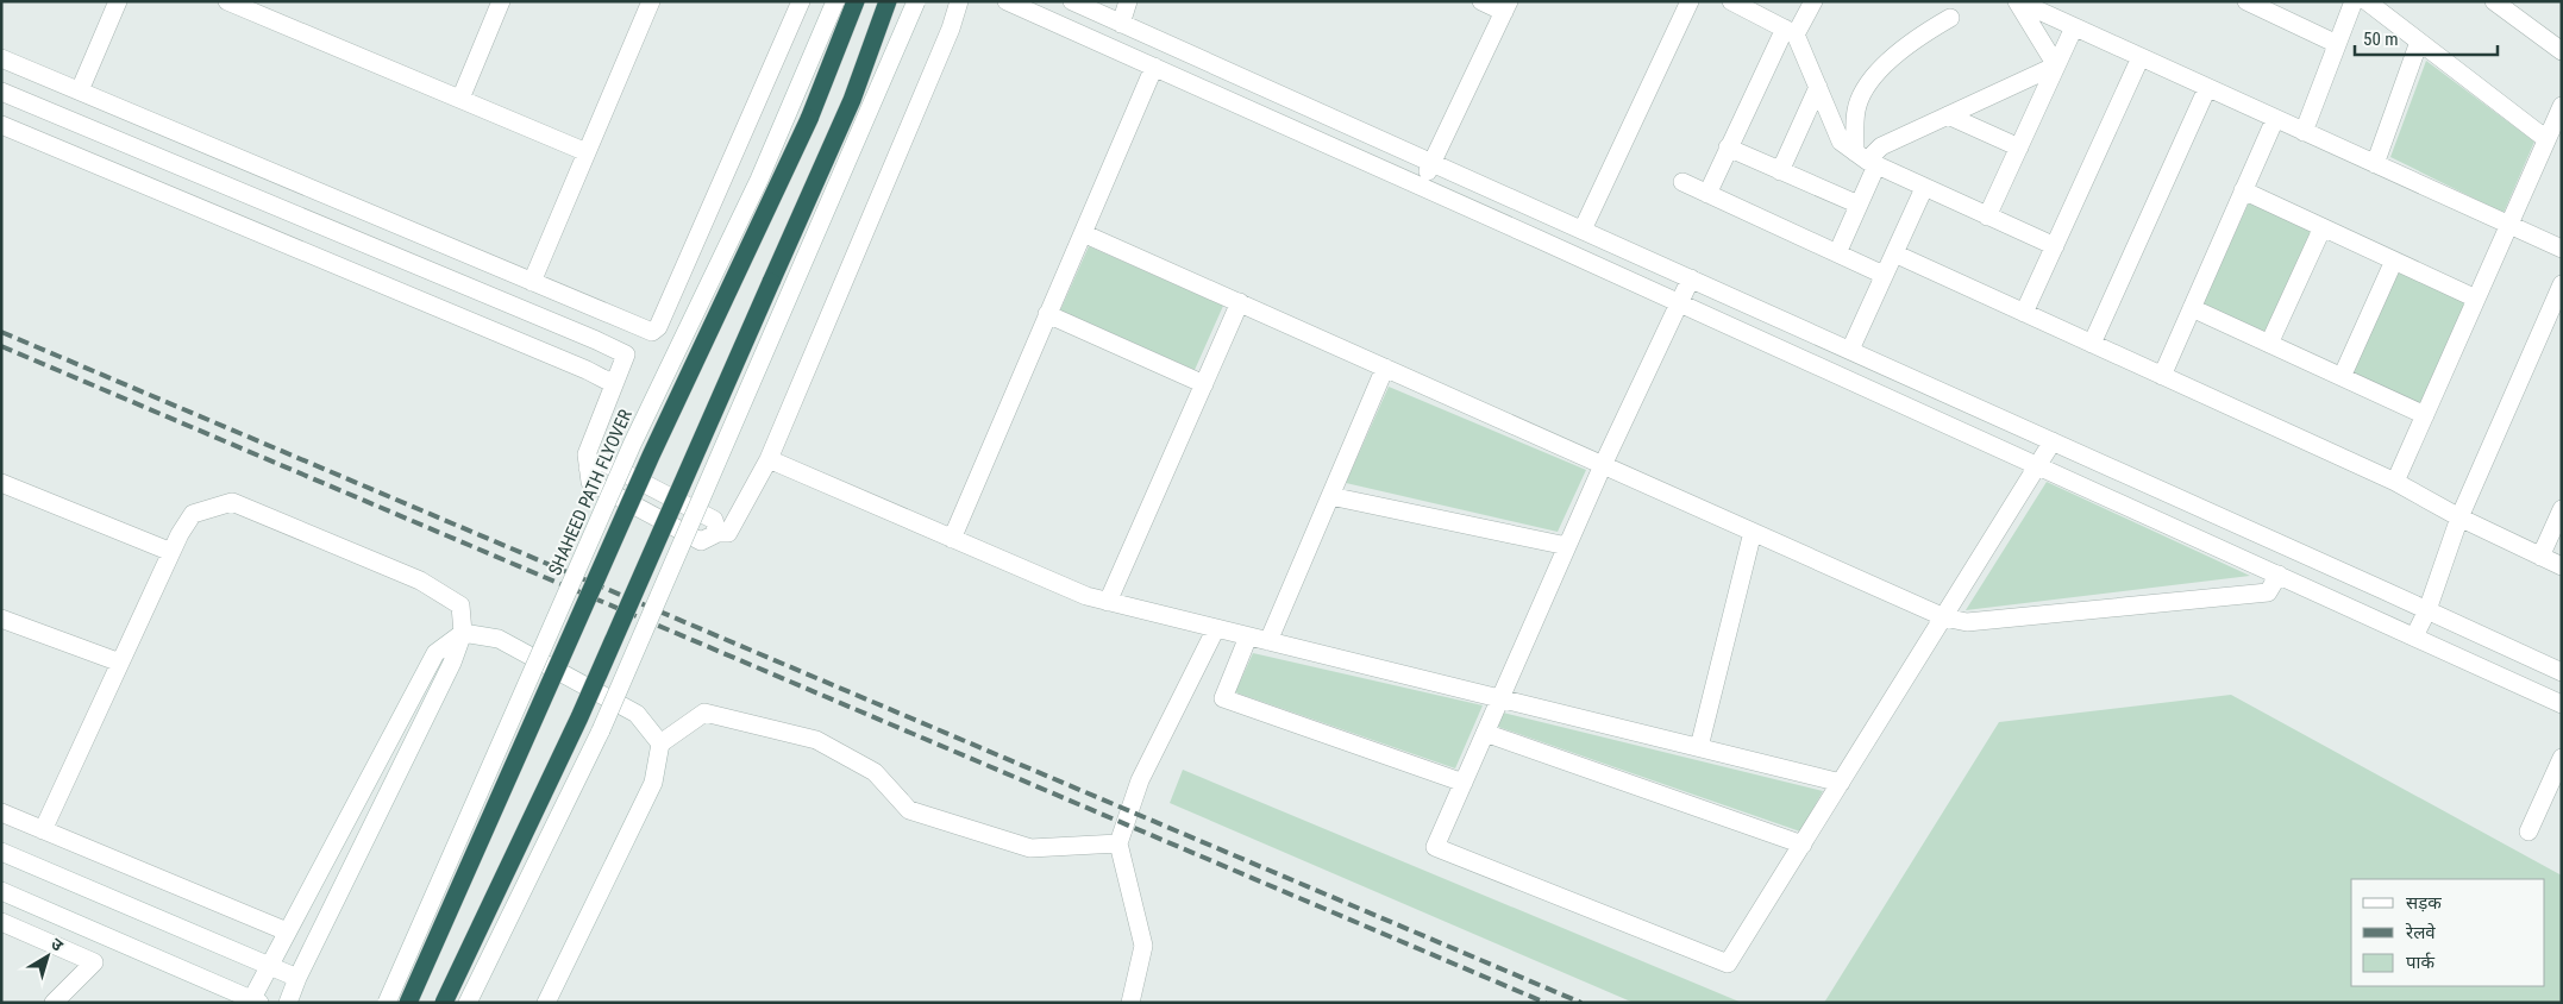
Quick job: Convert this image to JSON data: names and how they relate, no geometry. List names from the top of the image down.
{
  "streets": {
    "street": ["SHAHEED PATH FLYOVER"]
  },
  "legend": ["सड़क", "रेलवे", "पार्क"],
  "scale_bar": "50 m",
  "north": "top right"
}
